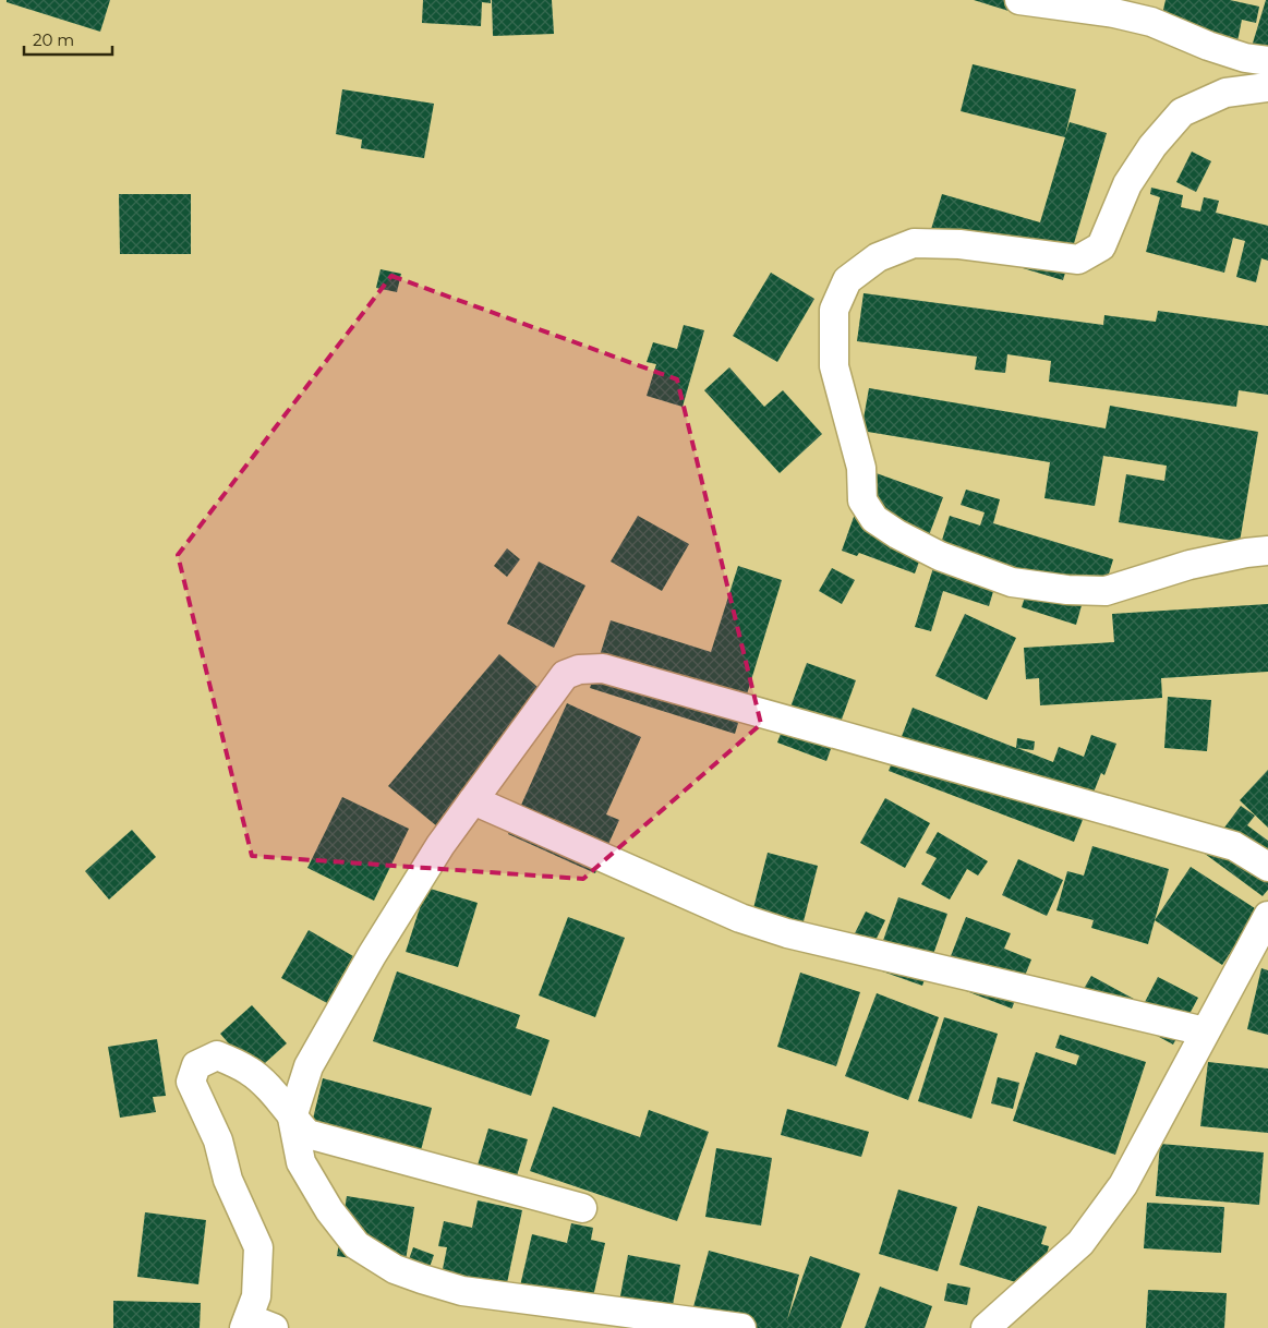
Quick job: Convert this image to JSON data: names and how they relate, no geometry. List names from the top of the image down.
{
  "scale_bar": "20 m"
}
